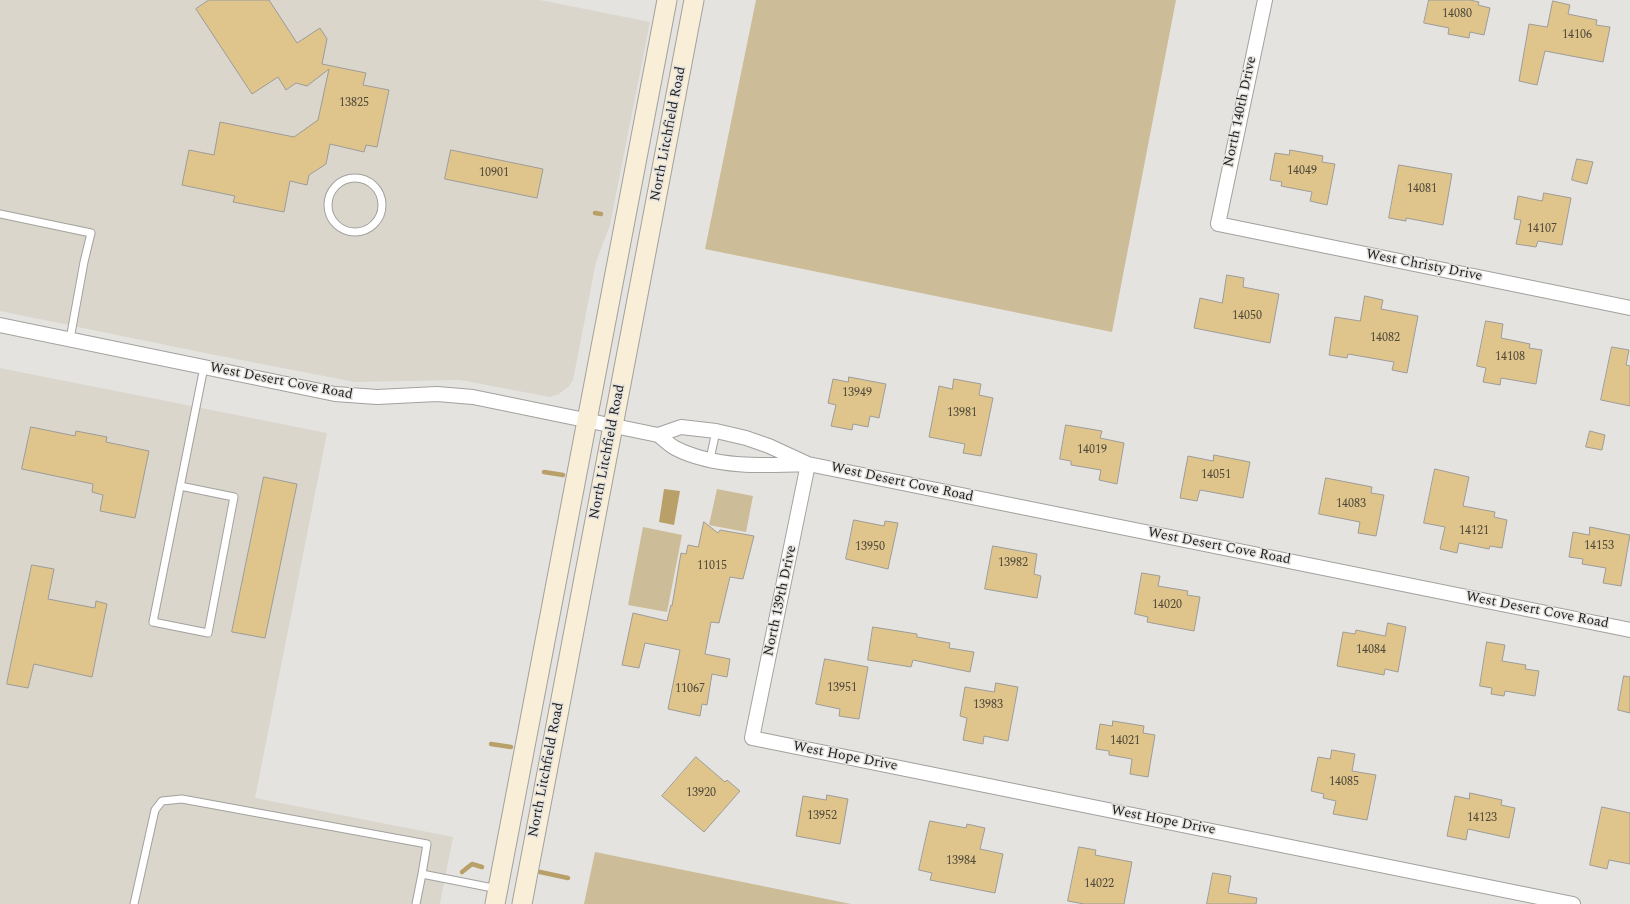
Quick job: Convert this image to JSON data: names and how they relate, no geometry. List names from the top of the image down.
{
  "streets": {
    "main road": ["North Litchfield Road"],
    "street": [
      "North 140th Drive",
      "West Christy Drive",
      "West Desert Cove Road",
      "North 139th Drive",
      "West Hope Drive"
    ]
  },
  "crossings": [
    ["North 140th Drive", "West Christy Drive"],
    ["North Litchfield Road", "West Desert Cove Road"],
    ["West Desert Cove Road", "North 139th Drive"],
    ["North 139th Drive", "West Hope Drive"]
  ],
  "house_numbers": [
    "14080",
    "14106",
    "13825",
    "14049",
    "10901",
    "14081",
    "14107",
    "14050",
    "14082",
    "14108",
    "13949",
    "13981",
    "14019",
    "14051",
    "14083",
    "14121",
    "14153",
    "13950",
    "13982",
    "11015",
    "14020",
    "14084",
    "13951",
    "11067",
    "13983",
    "14021",
    "14085",
    "13920",
    "13952",
    "14123",
    "13984",
    "14022"
  ]
}
